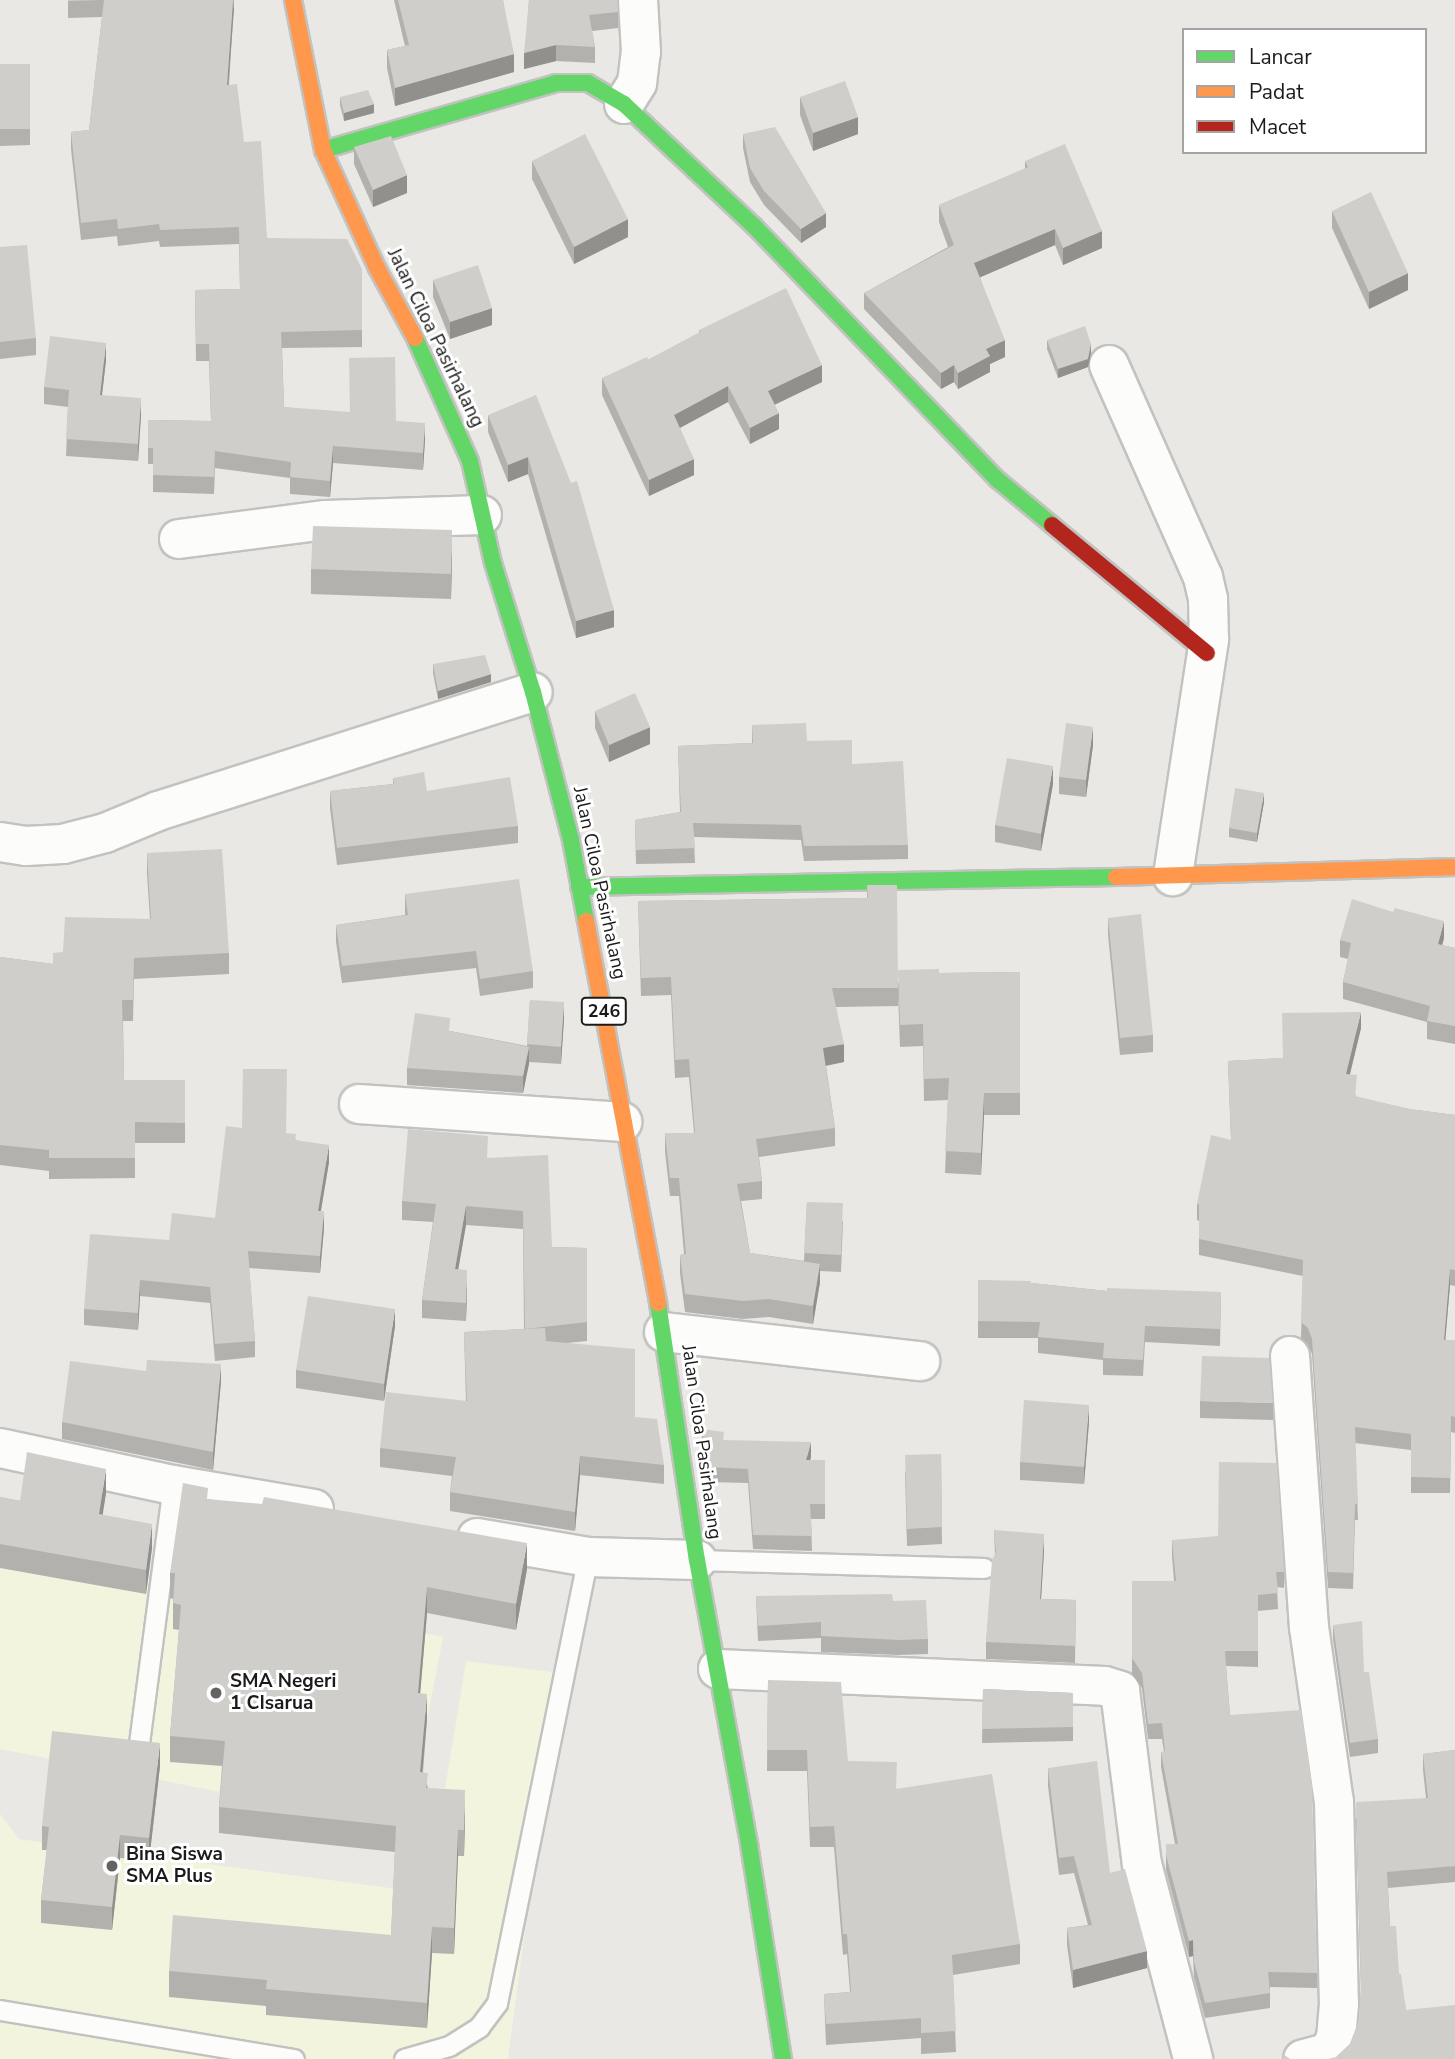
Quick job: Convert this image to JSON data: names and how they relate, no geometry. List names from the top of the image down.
{
  "streets": {
    "main road": ["Jalan Ciloa Pasirhalang", "246"]
  },
  "places": ["SMA Negeri 1 CIsarua", "Bina Siswa SMA Plus"],
  "legend": ["Lancar", "Padat", "Macet"]
}
